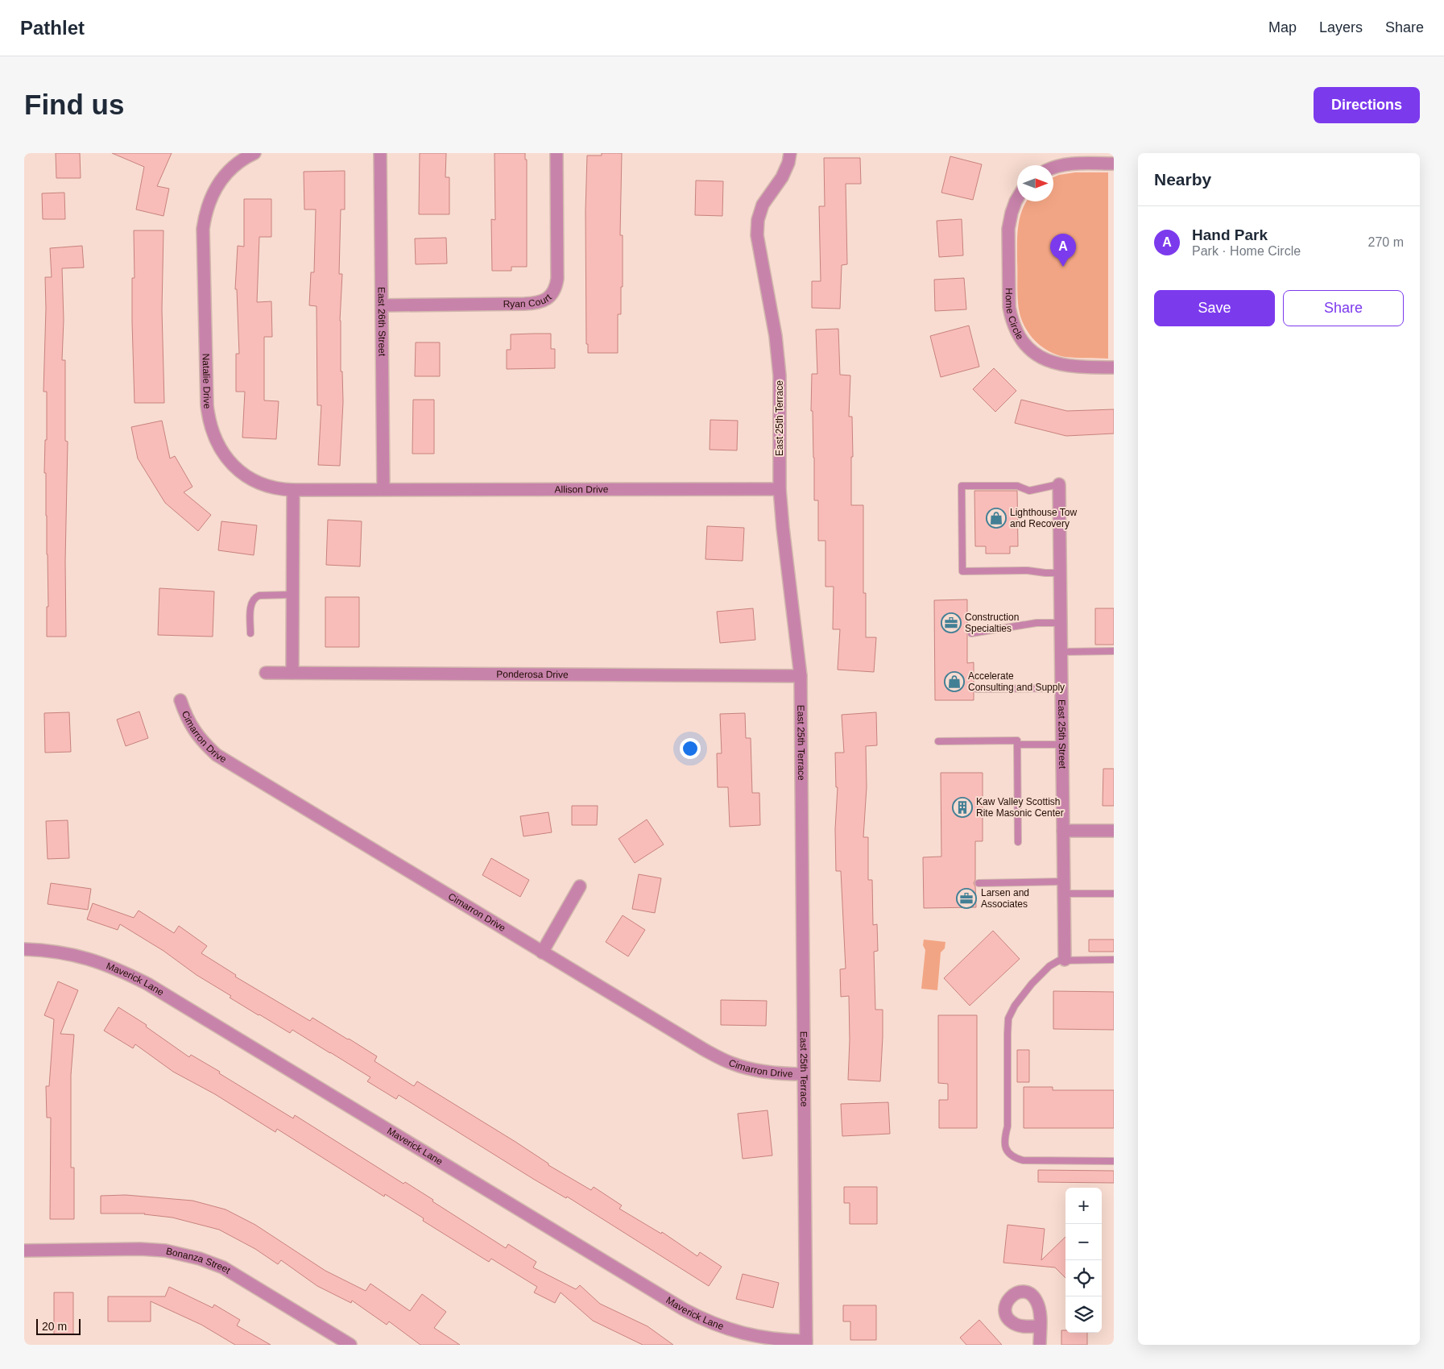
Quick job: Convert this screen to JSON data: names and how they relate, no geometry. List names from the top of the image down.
{
  "streets": {
    "street": [
      "Ryan Court",
      "Home Circle",
      "East 26th Street",
      "Natalie Drive",
      "East 25th Terrace",
      "Allison Drive",
      "Ponderosa Drive",
      "East 25th Street",
      "Cimarron Drive",
      "Maverick Lane",
      "Bonanza Street"
    ]
  },
  "crossings": [
    ["Ryan Court", "East 26th Street"],
    ["East 26th Street", "Natalie Drive"],
    ["East 26th Street", "Allison Drive"],
    ["Natalie Drive", "Allison Drive"],
    ["East 25th Terrace", "Allison Drive"],
    ["East 25th Terrace", "Ponderosa Drive"],
    ["East 25th Terrace", "Cimarron Drive"],
    ["East 25th Terrace", "Maverick Lane"]
  ],
  "places": {
    "shop": ["Lighthouse Tow and Recovery", "Accelerate Consulting and Supply"],
    "office": ["Construction Specialties", "Larsen and Associates"],
    "building": ["Kaw Valley Scottish Rite Masonic Center"]
  },
  "scale_bar": "20 m",
  "north": "right",
  "page": {
    "header": "Pathlet",
    "nav": ["Map", "Layers", "Share"],
    "buttons": [
      "Directions",
      ["Save", "Share"]
    ],
    "title": "Find us",
    "heading": "Nearby",
    "list": [
      {
        "mark": "A",
        "name": "Hand Park",
        "note": "Park · Home Circle",
        "value": "270 m"
      }
    ],
    "pins": "A",
    "map_buttons": ["+", "−"],
    "scale": "20 m"
  }
}
